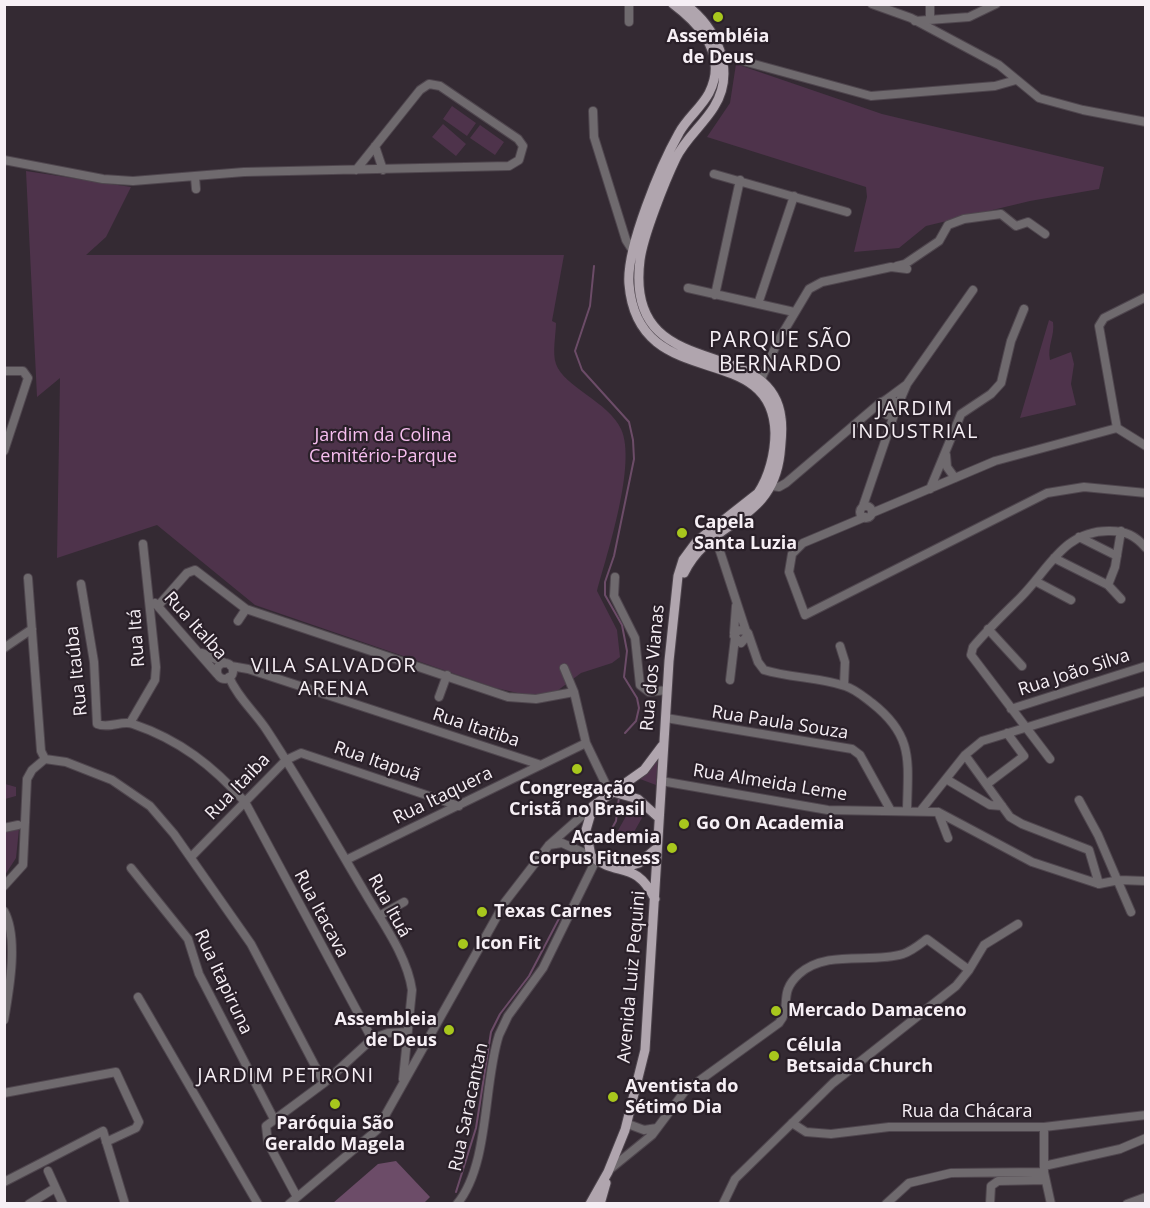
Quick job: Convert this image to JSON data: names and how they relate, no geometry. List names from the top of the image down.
{
  "streets": {
    "main road": ["Rua dos Vianas", "Avenida Luiz Pequini"],
    "street": [
      "Rua Italba",
      "Rua Itá",
      "Rua Itaúba",
      "Rua João Silva",
      "Rua Paula Souza",
      "Rua Itatiba",
      "Rua Itapuã",
      "Rua Almeida Leme",
      "Rua Itaiba",
      "Rua Itaquera",
      "Rua Ituá",
      "Rua Itacava",
      "Rua Itapiruna",
      "Rua Saracantan",
      "Rua da Chácara"
    ]
  },
  "crossings": [
    ["Rua Italba", "Rua Itá"],
    ["Rua Italba", "Rua Itatiba"],
    ["Rua Italba", "Rua Itaiba"],
    ["Rua Itá", "Rua Itaúba"],
    ["Rua dos Vianas", "Rua Paula Souza"],
    ["Rua dos Vianas", "Rua Ituá"],
    ["Rua dos Vianas", "Avenida Luiz Pequini"],
    ["Rua dos Vianas", "Rua Saracantan"],
    ["Rua Itaúba", "Rua Itaiba"],
    ["Rua Itaúba", "Rua Itacava"],
    ["Rua Paula Souza", "Rua Almeida Leme"],
    ["Rua Itatiba", "Rua Itaquera"],
    ["Rua Itapuã", "Rua Itaiba"],
    ["Rua Itapuã", "Rua Itaquera"],
    ["Rua Itapuã", "Rua Ituá"],
    ["Rua Almeida Leme", "Avenida Luiz Pequini"],
    ["Rua Itaiba", "Rua Ituá"],
    ["Rua Itaiba", "Rua Itacava"],
    ["Rua Itaquera", "Rua Ituá"],
    ["Avenida Luiz Pequini", "Rua Saracantan"]
  ],
  "districts": [
    "PARQUE SÃO BERNARDO",
    "JARDIM INDUSTRIAL",
    "VILA SALVADOR ARENA",
    "JARDIM PETRONI"
  ],
  "parks": ["Jardim da Colina Cemitério-Parque"],
  "places": [
    "Assembléia de Deus",
    "Capela Santa Luzia",
    "Congregação Cristã no Brasil",
    "Go On Academia",
    "Academia Corpus Fitness",
    "Texas Carnes",
    "Icon Fit",
    "Mercado Damaceno",
    "Assembleia de Deus",
    "Célula Betsaida Church",
    "Aventista do Sétimo Dia",
    "Paróquia São Geraldo Magela"
  ]
}
